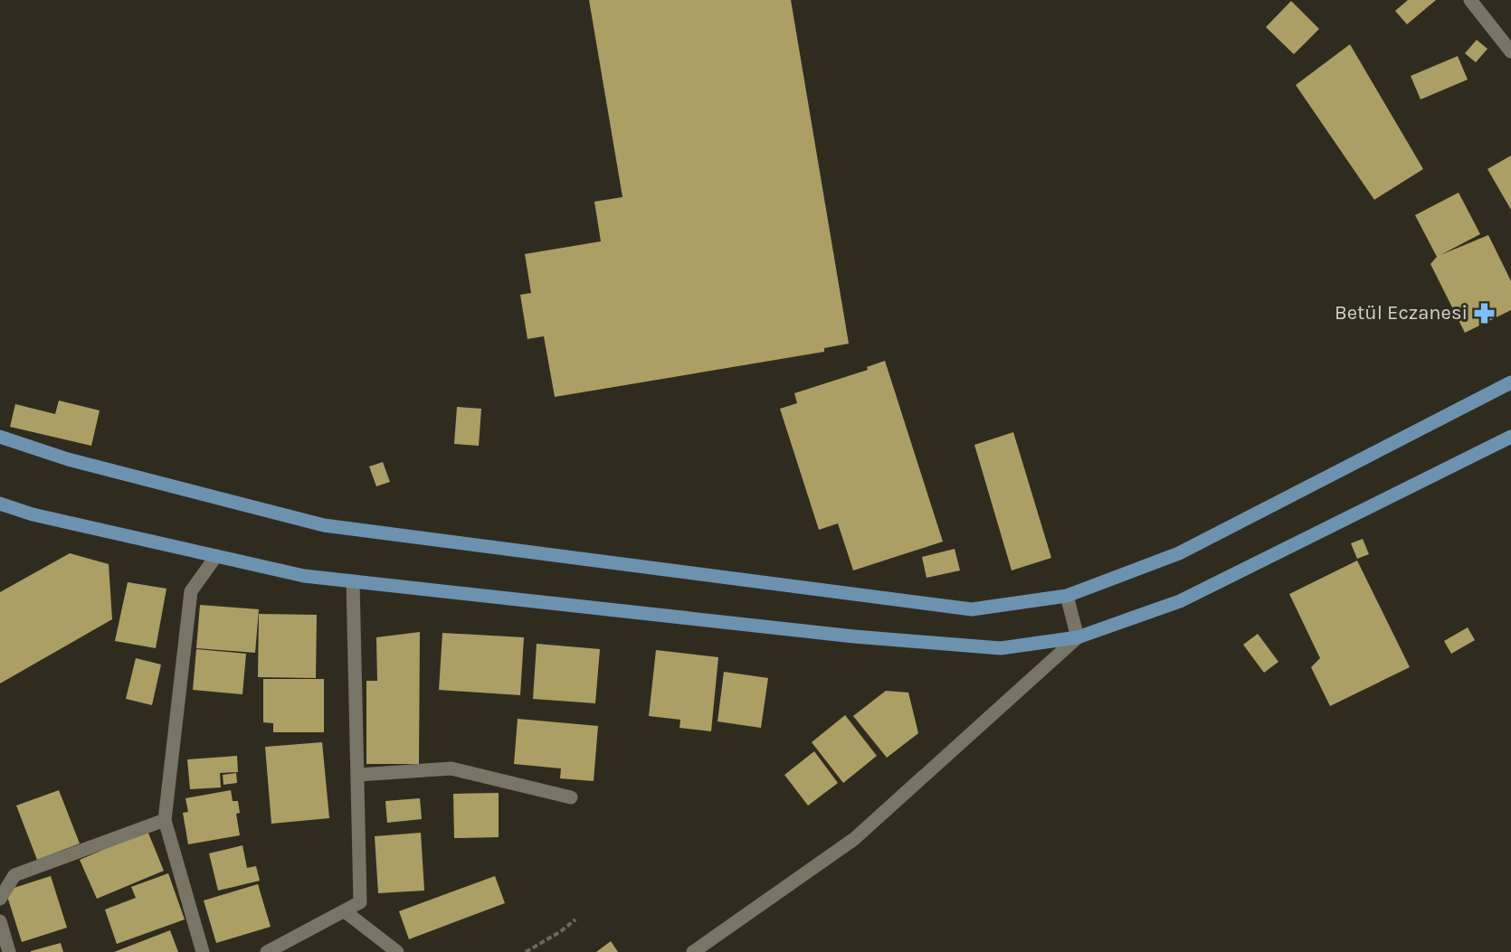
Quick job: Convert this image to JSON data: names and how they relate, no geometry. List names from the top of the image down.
{
  "places": {
    "pharmacy": ["Betül Eczanesi"]
  }
}
